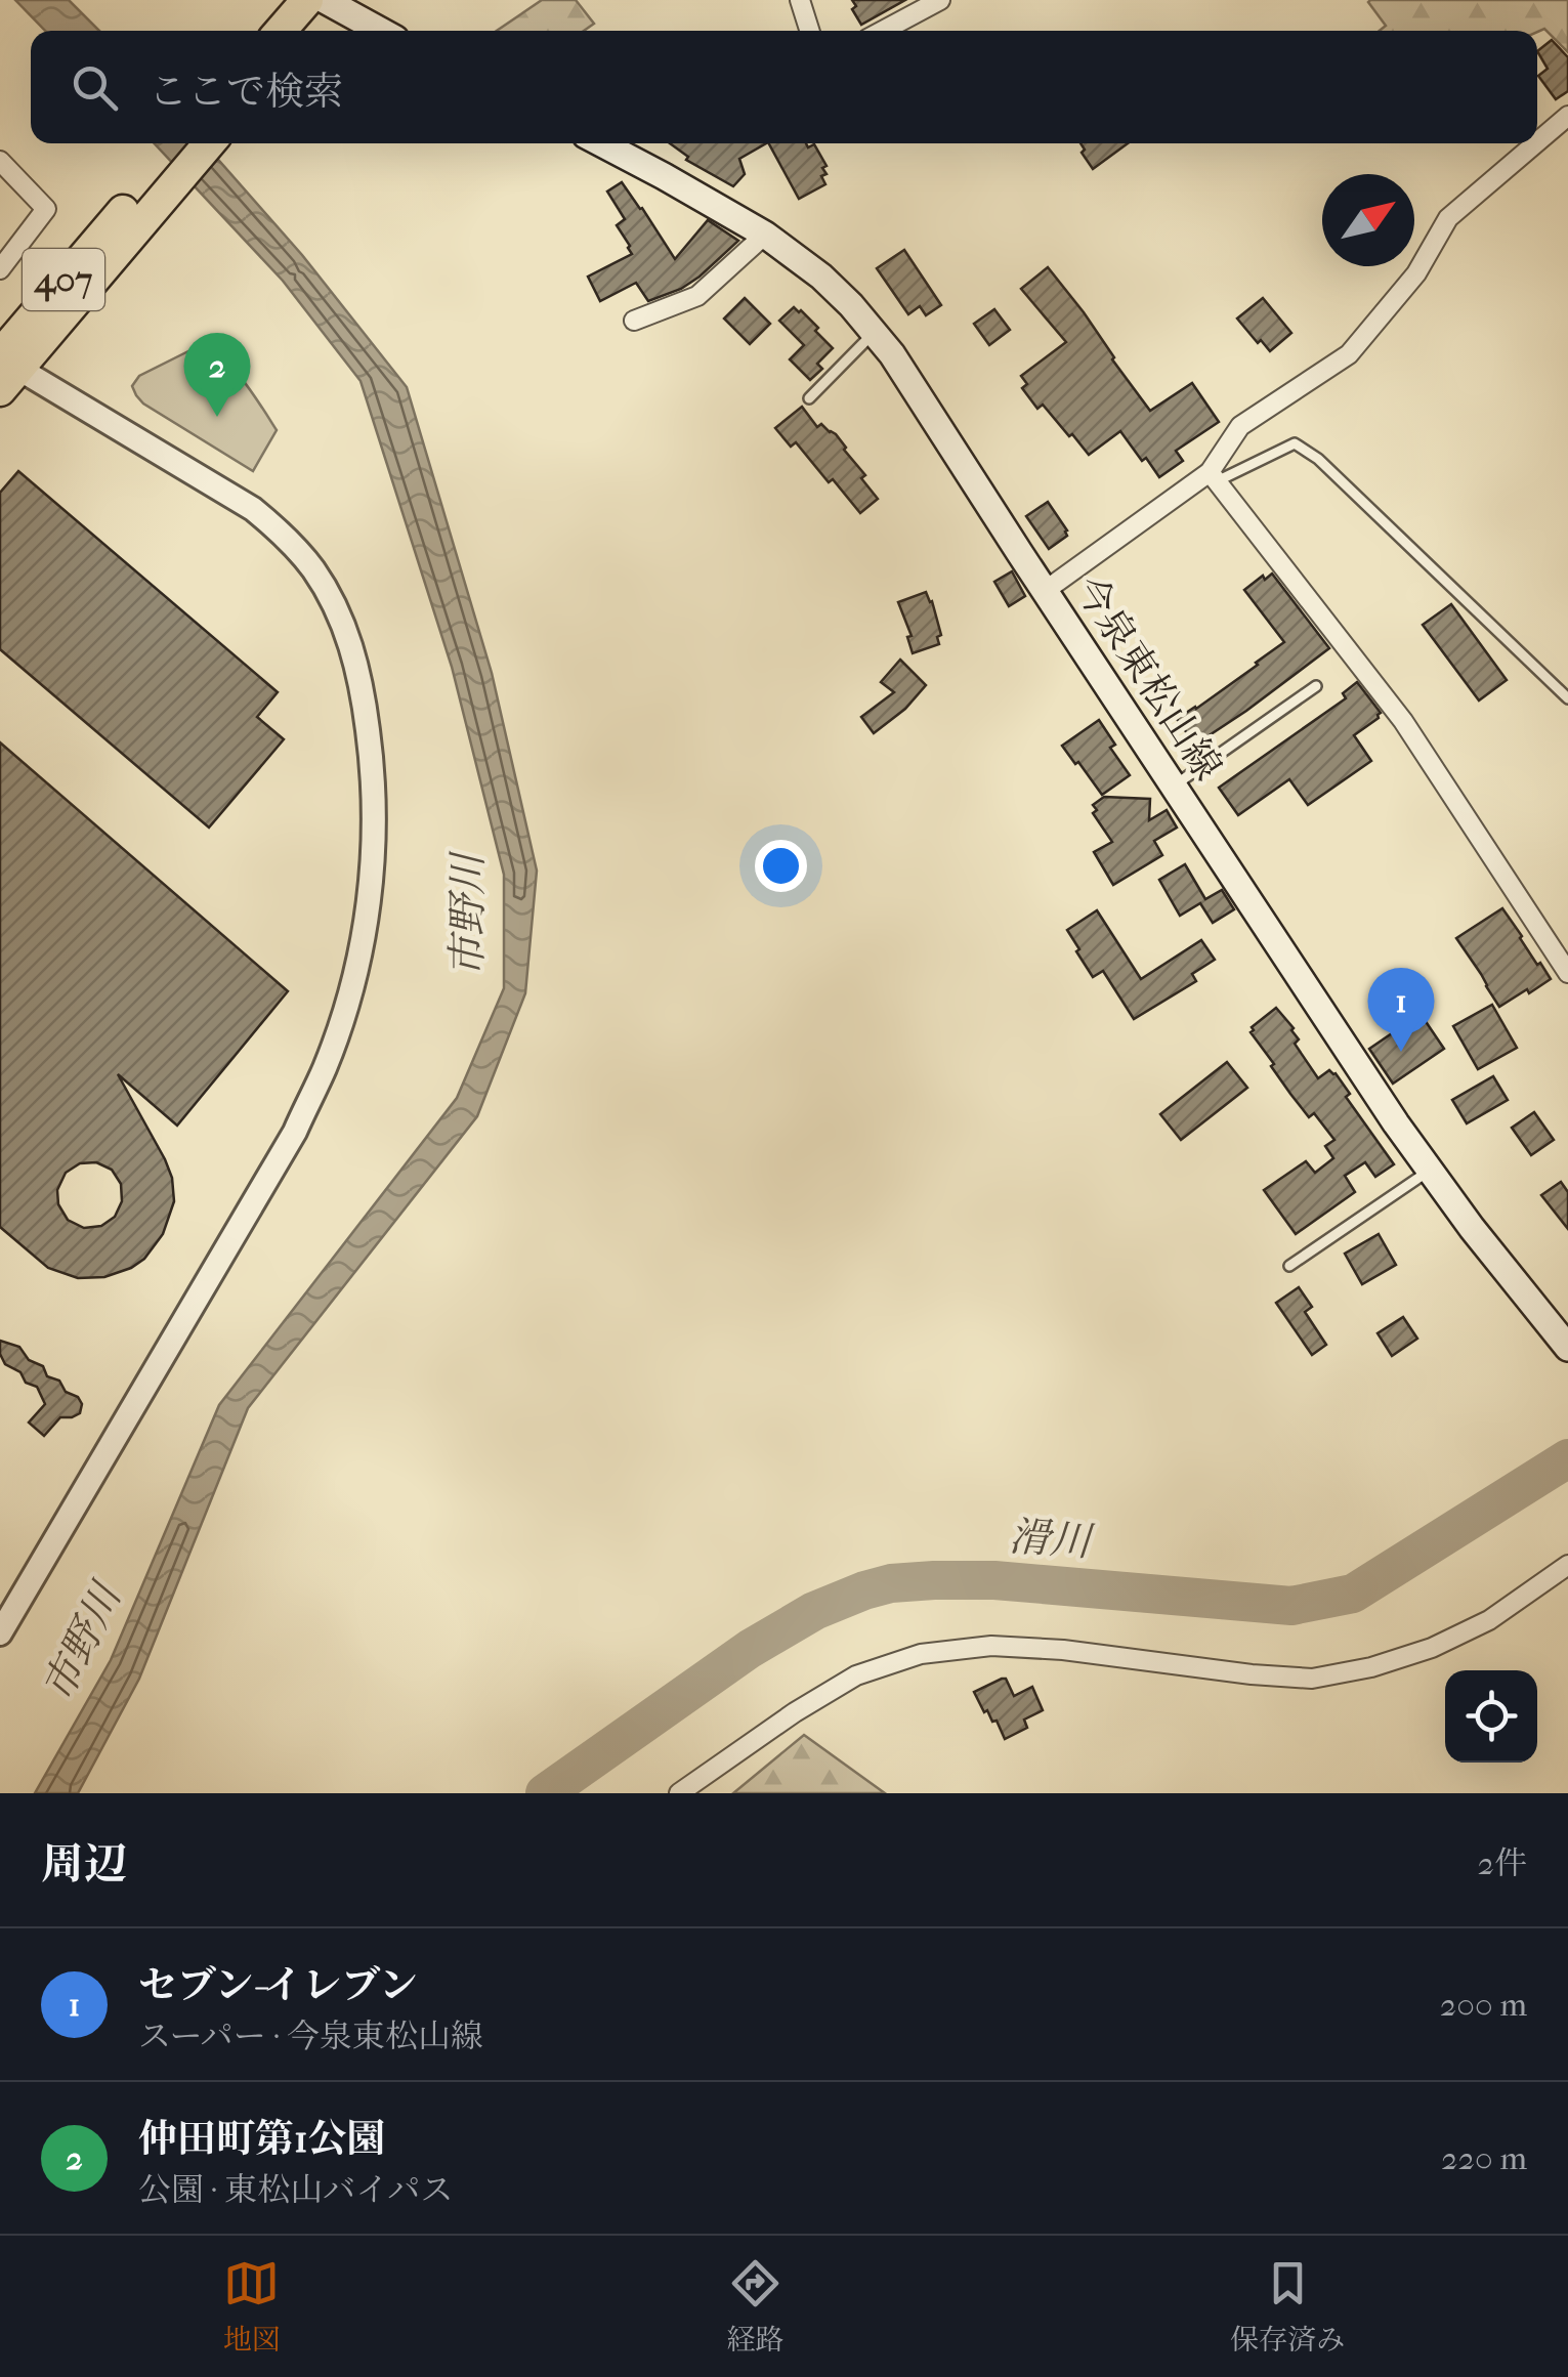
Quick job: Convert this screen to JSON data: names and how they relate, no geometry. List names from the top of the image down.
{
  "streets": {
    "highway": ["407"],
    "main road": ["今泉東松山線"]
  },
  "water": ["市野川", "滑川"],
  "north": "top right",
  "page": {
    "search": "ここで検索",
    "pins": ["2", "1"],
    "heading": ["周辺", "2件"],
    "list": [
      {
        "mark": "1",
        "name": "セブン-イレブン",
        "note": "スーパー · 今泉東松山線",
        "value": "200 m"
      },
      {
        "mark": "2",
        "name": "仲田町第1公園",
        "note": "公園 · 東松山バイパス",
        "value": "220 m"
      }
    ],
    "nav": ["地図", "経路", "保存済み"]
  }
}
